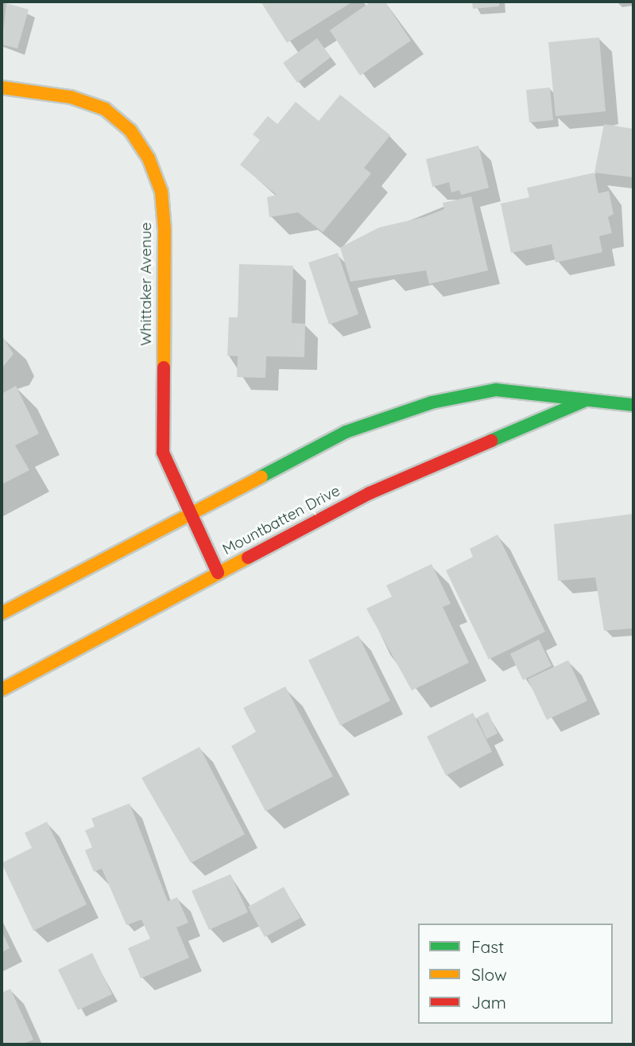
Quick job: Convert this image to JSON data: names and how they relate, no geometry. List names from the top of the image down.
{
  "streets": {
    "main road": ["Whittaker Avenue", "Mountbatten Drive"]
  },
  "crossings": [
    ["Whittaker Avenue", "Mountbatten Drive"]
  ],
  "legend": ["Fast", "Slow", "Jam"]
}
